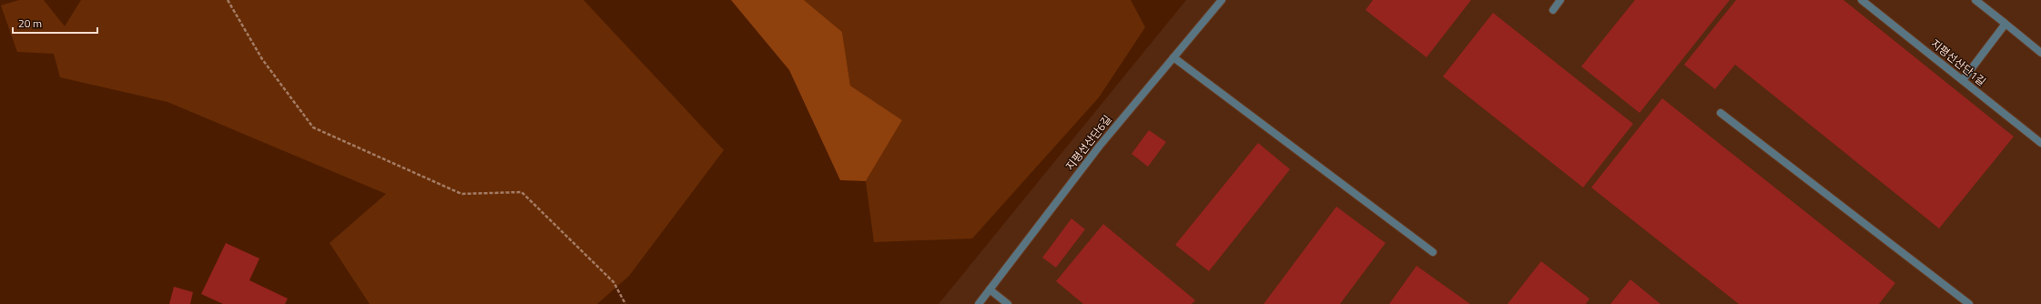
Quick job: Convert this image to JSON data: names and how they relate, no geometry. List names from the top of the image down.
{
  "streets": {
    "street": ["지평선산단1길", "지평선산단6길"]
  },
  "scale_bar": "20 m"
}
